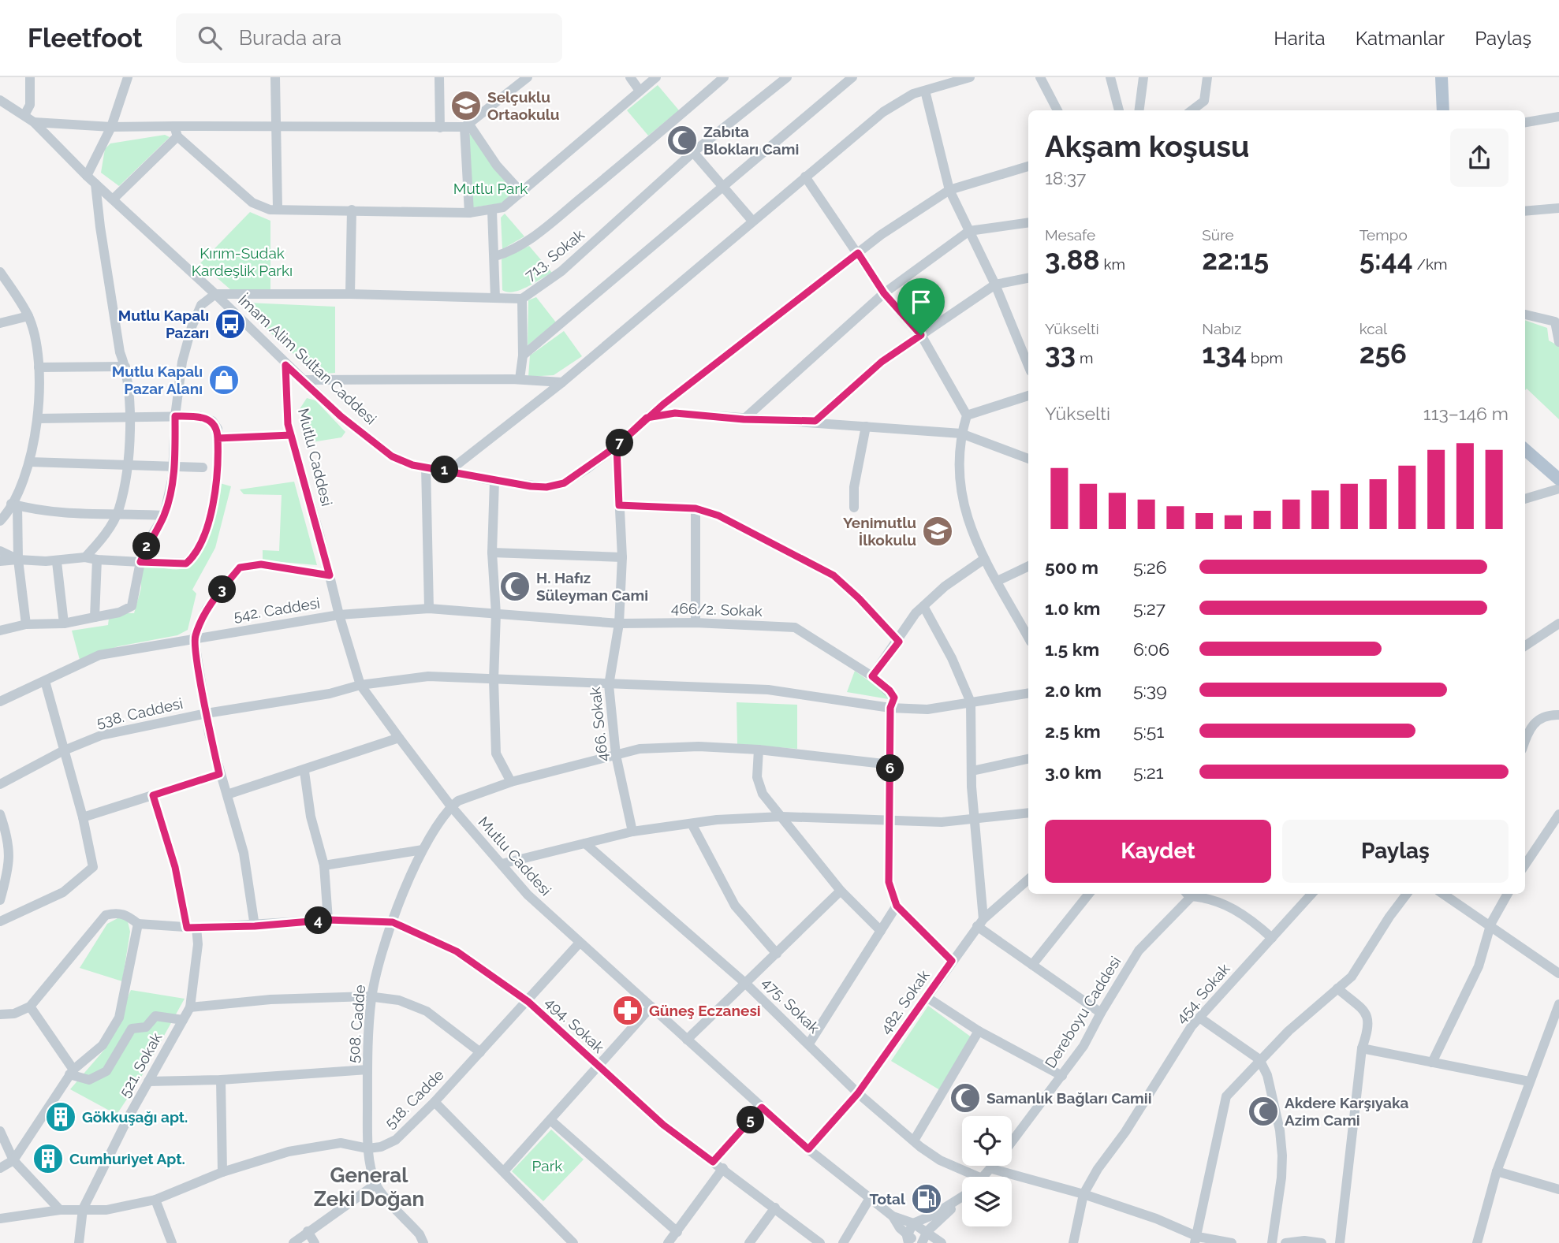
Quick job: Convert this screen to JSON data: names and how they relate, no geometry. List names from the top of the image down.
{
  "streets": {
    "street": [
      "713. Sokak",
      "İmam Alim Sultan Caddesi",
      "Mutlu Caddesi",
      "542. Caddesi",
      "466/2. Sokak",
      "538. Caddesi",
      "466. Sokak",
      "454. Sokak",
      "482. Sokak",
      "475. Sokak",
      "Dereboyu Caddesi",
      "508. Cadde",
      "494. Sokak",
      "521. Sokak",
      "518. Cadde"
    ]
  },
  "crossings": [
    ["713. Sokak", "İmam Alim Sultan Caddesi"],
    ["İmam Alim Sultan Caddesi", "Mutlu Caddesi"],
    ["İmam Alim Sultan Caddesi", "466. Sokak"],
    ["Mutlu Caddesi", "542. Caddesi"],
    ["Mutlu Caddesi", "466/2. Sokak"],
    ["Mutlu Caddesi", "538. Caddesi"],
    ["Mutlu Caddesi", "482. Sokak"],
    ["Mutlu Caddesi", "Dereboyu Caddesi"],
    ["Mutlu Caddesi", "508. Cadde"],
    ["Mutlu Caddesi", "518. Cadde"],
    ["542. Caddesi", "466/2. Sokak"],
    ["466/2. Sokak", "538. Caddesi"],
    ["466/2. Sokak", "466. Sokak"],
    ["538. Caddesi", "466. Sokak"],
    ["482. Sokak", "475. Sokak"],
    ["508. Cadde", "494. Sokak"],
    ["508. Cadde", "518. Cadde"],
    ["494. Sokak", "521. Sokak"],
    ["494. Sokak", "518. Cadde"],
    ["521. Sokak", "518. Cadde"]
  ],
  "districts": ["General Zeki Doğan"],
  "parks": ["Mutlu Park", "Kırım-Sudak Kardeşlik Parkı", "Park"],
  "places": {
    "school or university": ["Selçuklu Ortaokulu", "Yenimutlu İlkokulu"],
    "mosque": [
      "Zabıta Blokları Cami",
      "H. Hafız Süleyman Cami",
      "Samanlık Bağları Camii",
      "Akdere Karşıyaka Azim Cami"
    ],
    "bus stop": ["Mutlu Kapalı Pazarı"],
    "shop": ["Mutlu Kapalı Pazar Alanı"],
    "pharmacy": ["Güneş Eczanesi"],
    "building": ["Gökkuşağı apt.", "Cumhuriyet Apt."],
    "fuel station": ["Total"]
  },
  "page": {
    "header": "Fleetfoot",
    "search": "Burada ara",
    "nav": ["Harita", "Katmanlar", "Paylaş"],
    "heading": ["Akşam koşusu", "18:37"],
    "stats": [
      ["Mesafe", "3.88 km"],
      ["Süre", "22:15"],
      ["Tempo", "5:44 /km"],
      ["Yükselti", "33 m"],
      ["Nabız", "134 bpm"],
      ["kcal", "256"]
    ],
    "chart": ["Yükselti", "113–146 m"],
    "pins": [
      "7",
      "1",
      "2",
      "3",
      "6",
      "4",
      "5"
    ],
    "list": [
      {
        "name": "500 m",
        "note": "5:26"
      },
      {
        "name": "1.0 km",
        "note": "5:27"
      },
      {
        "name": "1.5 km",
        "note": "6:06"
      },
      {
        "name": "2.0 km",
        "note": "5:39"
      },
      {
        "name": "2.5 km",
        "note": "5:51"
      },
      {
        "name": "3.0 km",
        "note": "5:21"
      }
    ],
    "buttons": ["Kaydet", "Paylaş"]
  }
}
